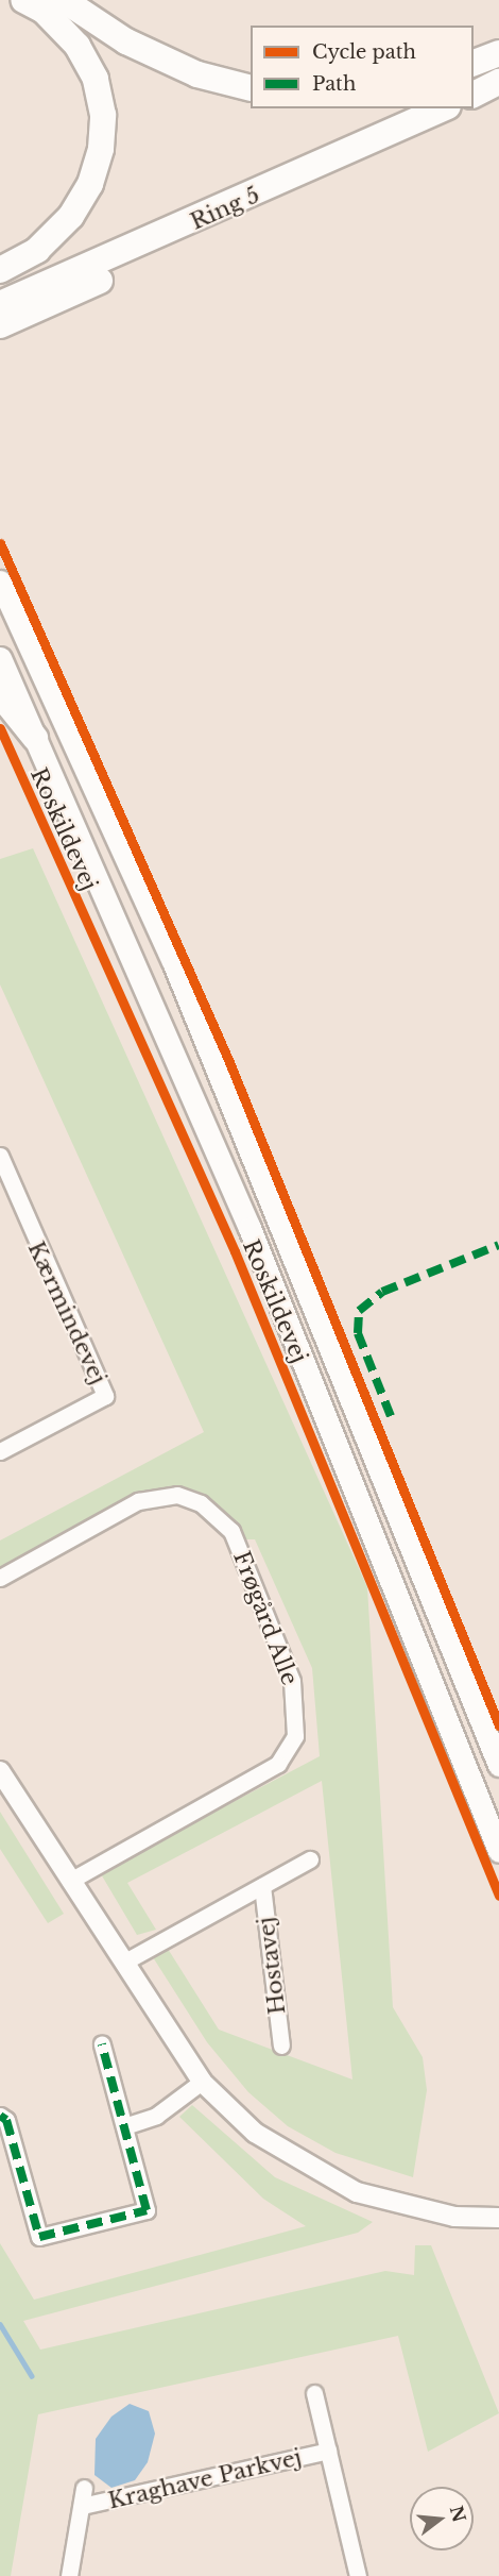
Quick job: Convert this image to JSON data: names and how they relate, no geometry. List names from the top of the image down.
{
  "streets": {
    "highway": ["Ring 5"],
    "main road": ["Roskildevej"],
    "street": [
      "Kærmindevej",
      "Frøgård Alle",
      "Hostavej",
      "Kraghave Parkvej"
    ]
  },
  "legend": ["Cycle path", "Path"],
  "north": "right"
}
